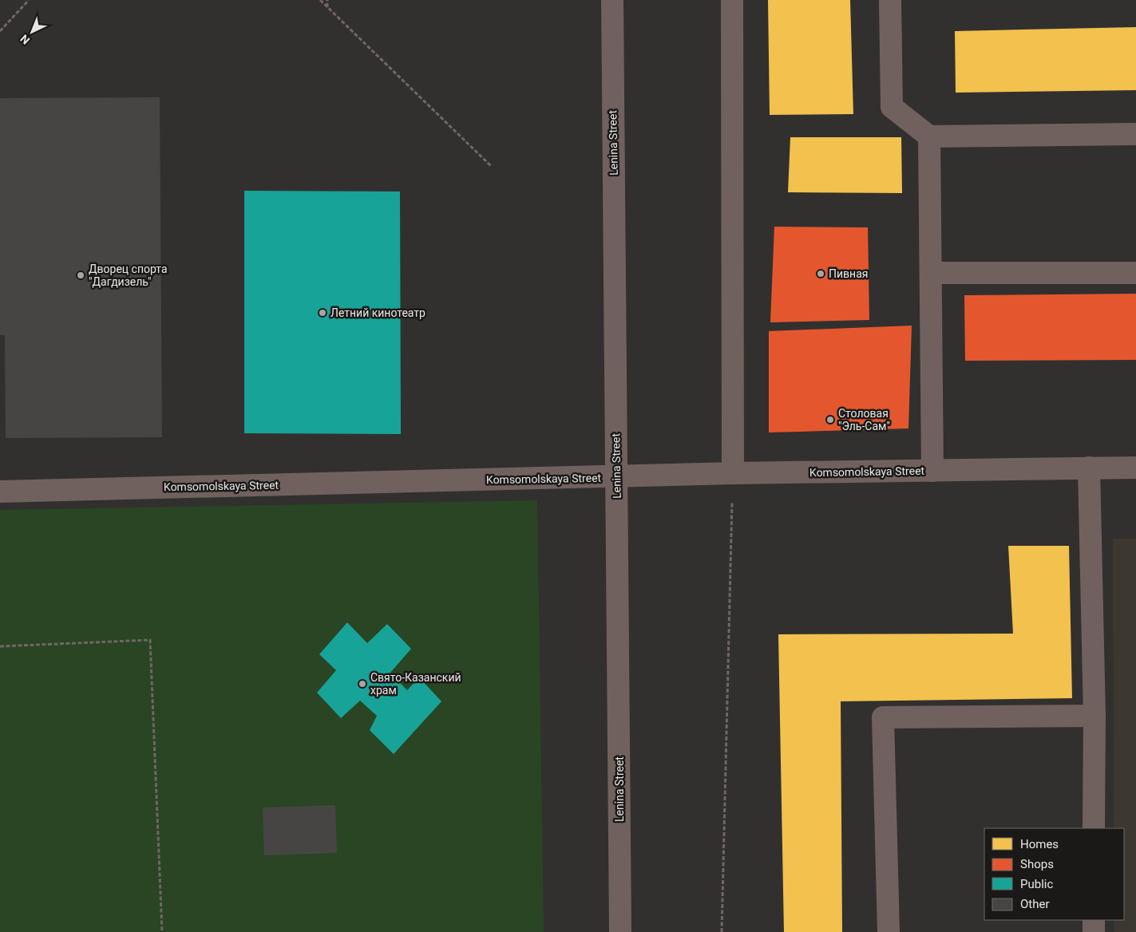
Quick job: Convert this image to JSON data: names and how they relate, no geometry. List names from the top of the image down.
{
  "streets": {
    "street": ["Lenina Street", "Komsomolskaya Street"]
  },
  "crossings": [
    ["Lenina Street", "Komsomolskaya Street"]
  ],
  "places": [
    "Пивная",
    "Дворец спорта \"Дагдизель\"",
    "Летний кинотеатр",
    "Столовая \"Эль-Сам\"",
    "Свято-Казанский храм"
  ],
  "legend": [
    "Homes",
    "Shops",
    "Public",
    "Other"
  ],
  "north": "bottom left"
}
